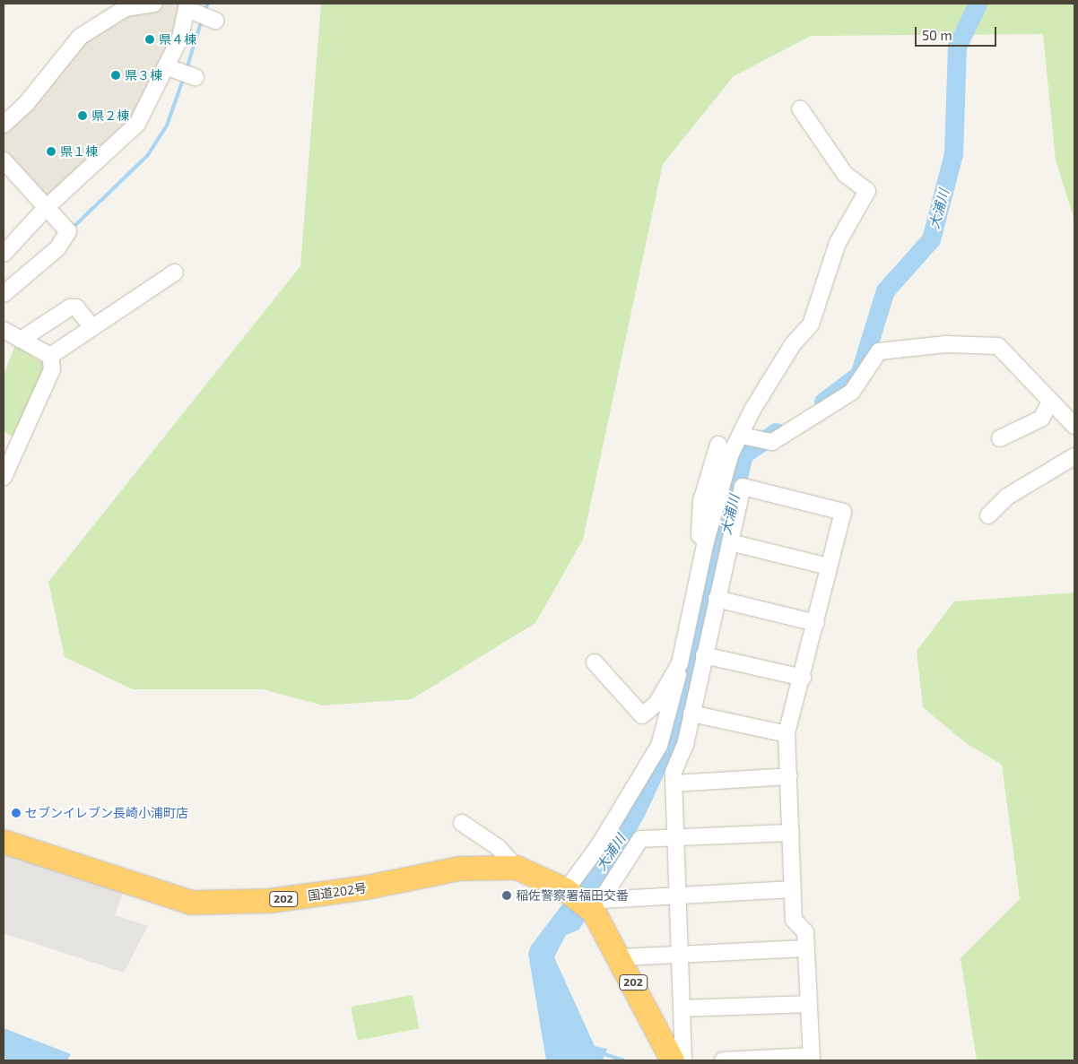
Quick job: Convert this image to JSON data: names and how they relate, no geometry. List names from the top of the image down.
{
  "streets": {
    "highway": ["国道202号", "202"]
  },
  "crossings": [
    ["国道202号", "202"]
  ],
  "water": ["大浦川"],
  "places": [
    "県４棟",
    "県３棟",
    "県２棟",
    "県１棟",
    "セブンイレブン長崎小浦町店",
    "稲佐警察署福田交番"
  ],
  "scale_bar": "50 m"
}
